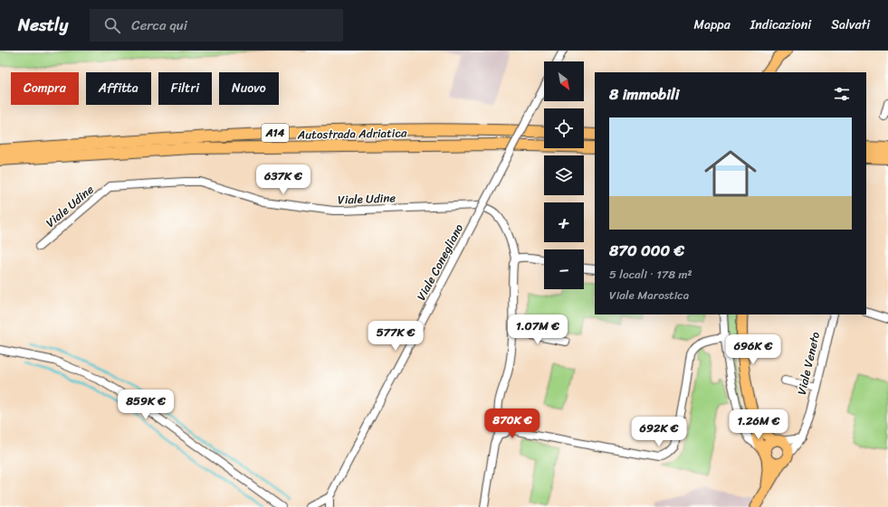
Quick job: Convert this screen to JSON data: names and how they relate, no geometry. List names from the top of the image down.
{
  "streets": {
    "highway": ["A14", "Autostrada Adriatica"],
    "main road": ["Viale Veneto"],
    "street": ["Viale Udine", "Viale Conegliano"]
  },
  "north": "bottom right",
  "page": {
    "header": "Nestly",
    "search": "Cerca qui",
    "nav": ["Mappa", "Indicazioni", "Salvati"],
    "map_buttons": ["+", "−"],
    "chip": [
      "Compra",
      "Affitta",
      "Filtri",
      "Nuovo"
    ],
    "heading": "8 immobili",
    "list": [
      {
        "name": "870 000 €",
        "note": "5 locali · 178 m² · Viale Marostica"
      }
    ],
    "price": [
      "637K €",
      "1.07M €",
      "577K €",
      "696K €",
      "859K €",
      "870K €",
      "1.26M €",
      "692K €"
    ]
  }
}
